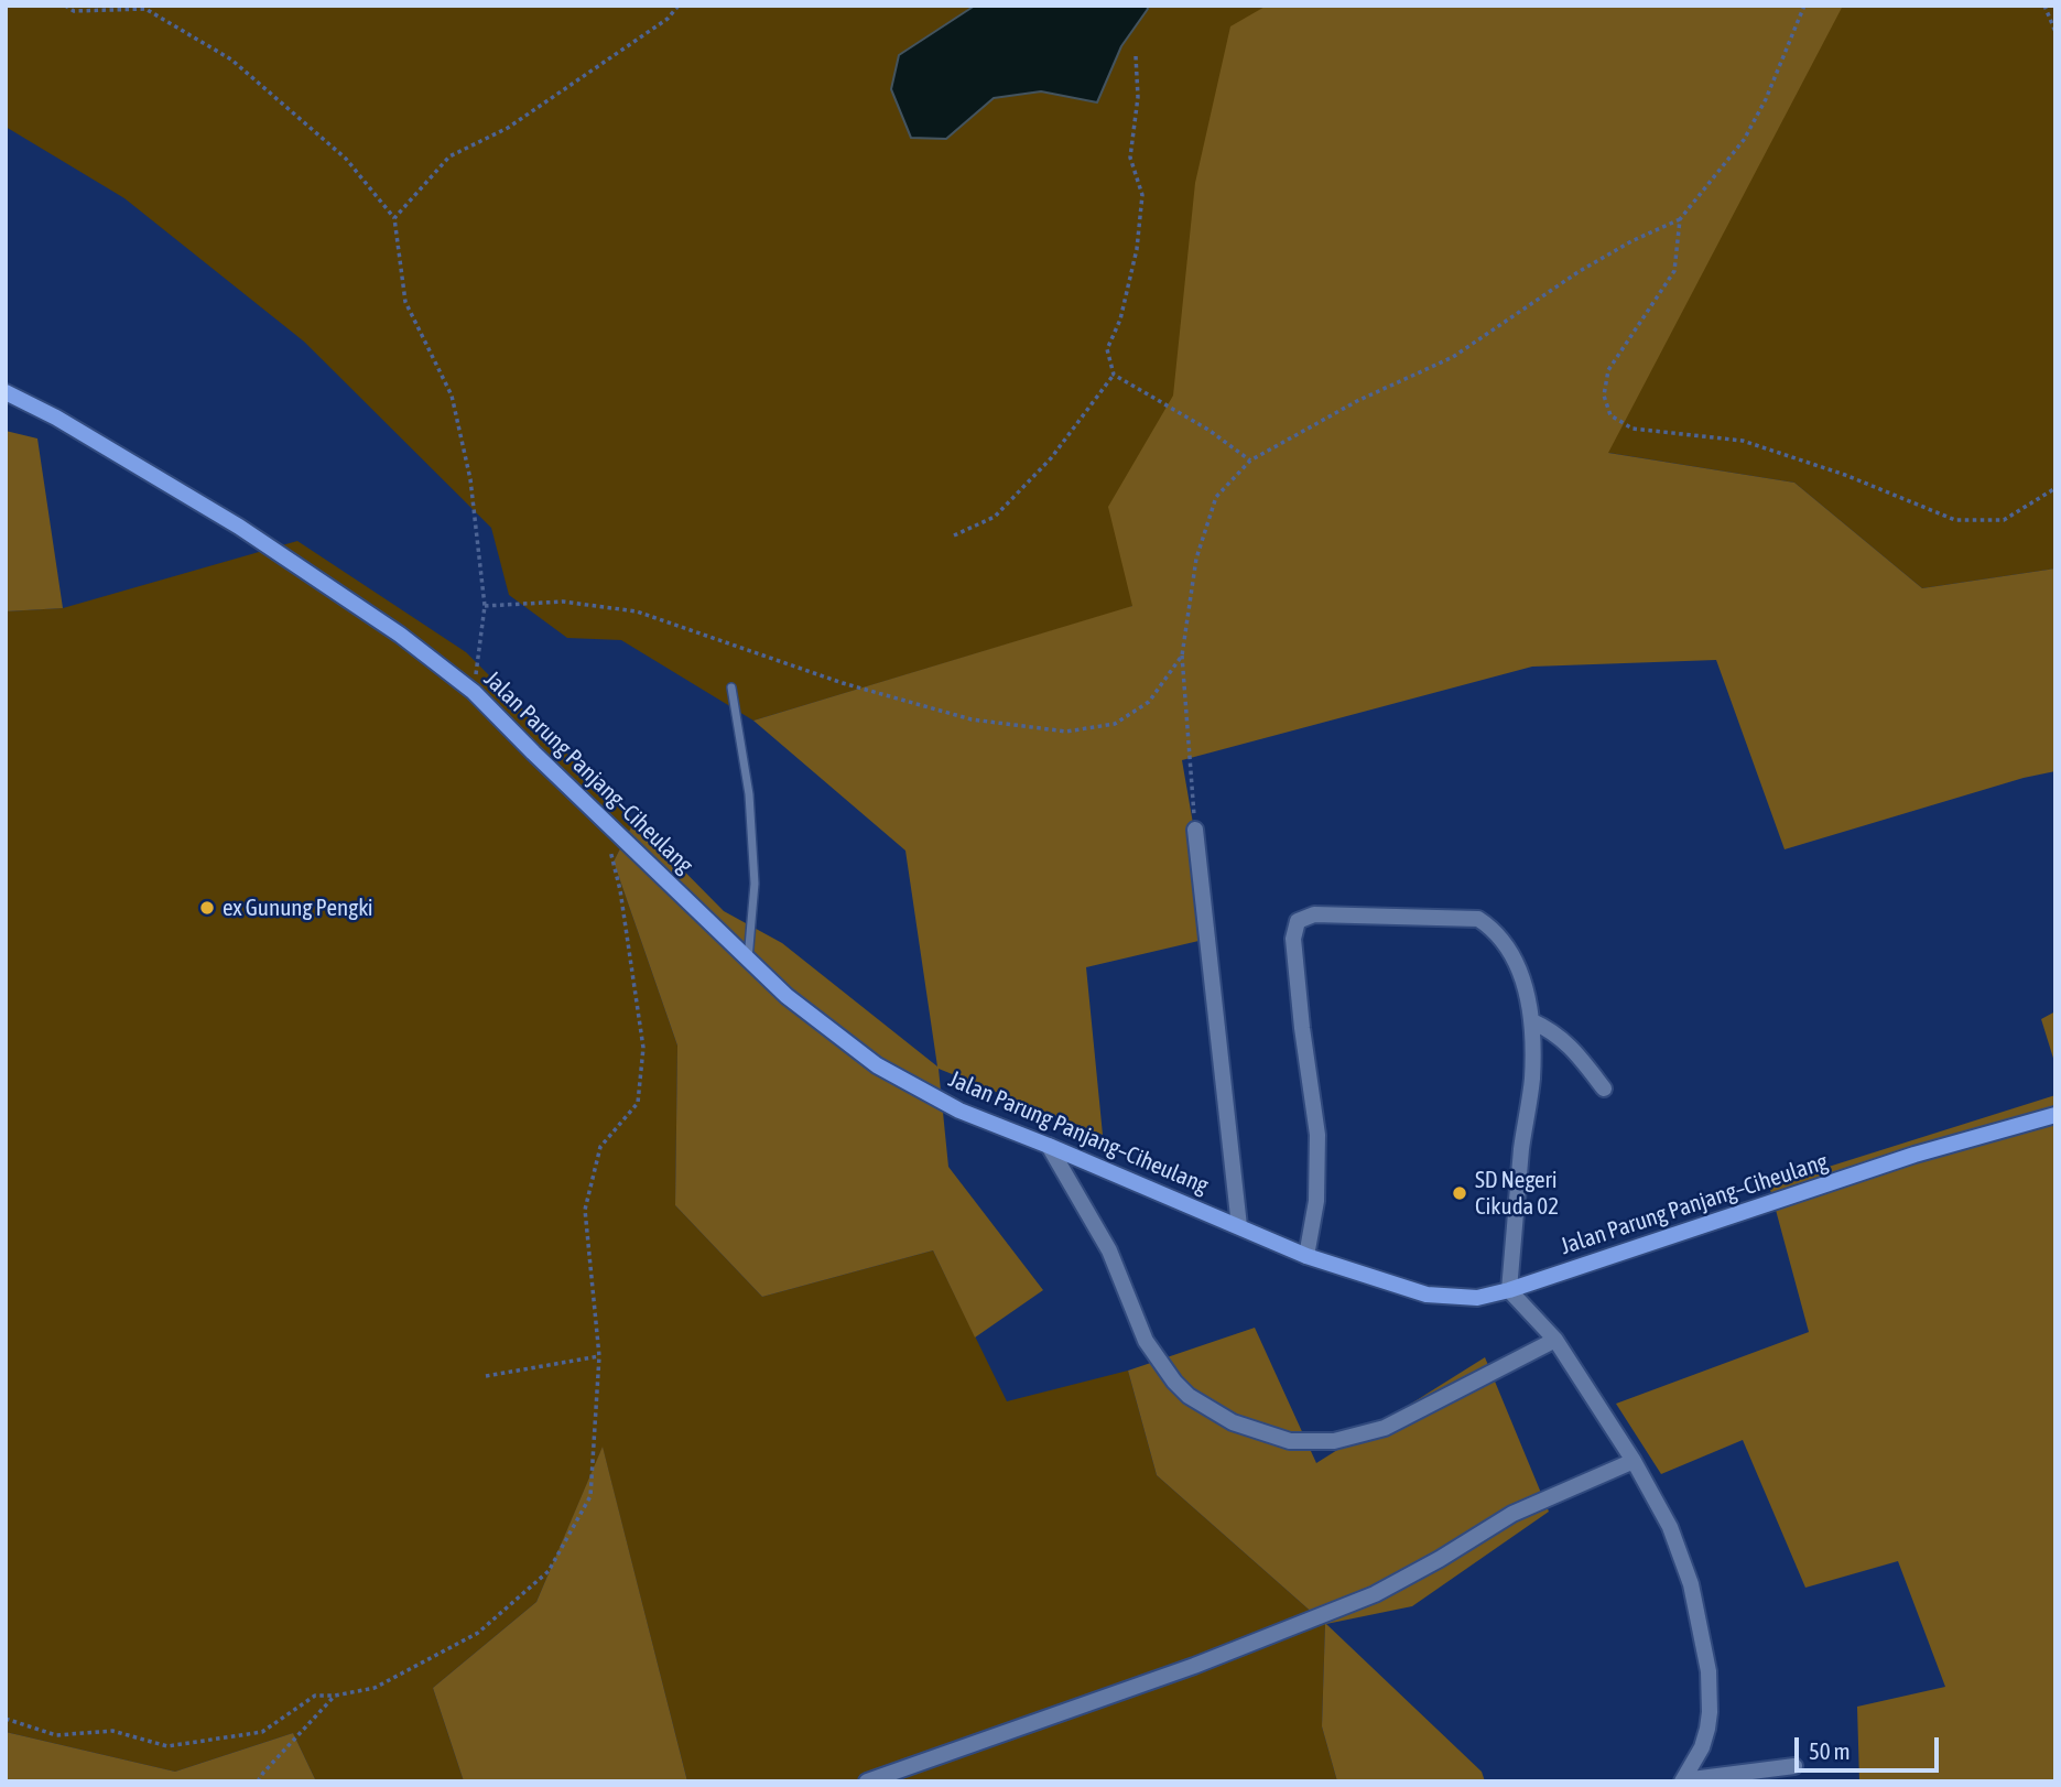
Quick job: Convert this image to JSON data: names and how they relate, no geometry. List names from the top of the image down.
{
  "streets": {
    "street": ["Jalan Parung Panjang–Ciheulang"]
  },
  "places": ["ex Gunung Pengki", "SD Negeri Cikuda 02"],
  "scale_bar": "50 m"
}
